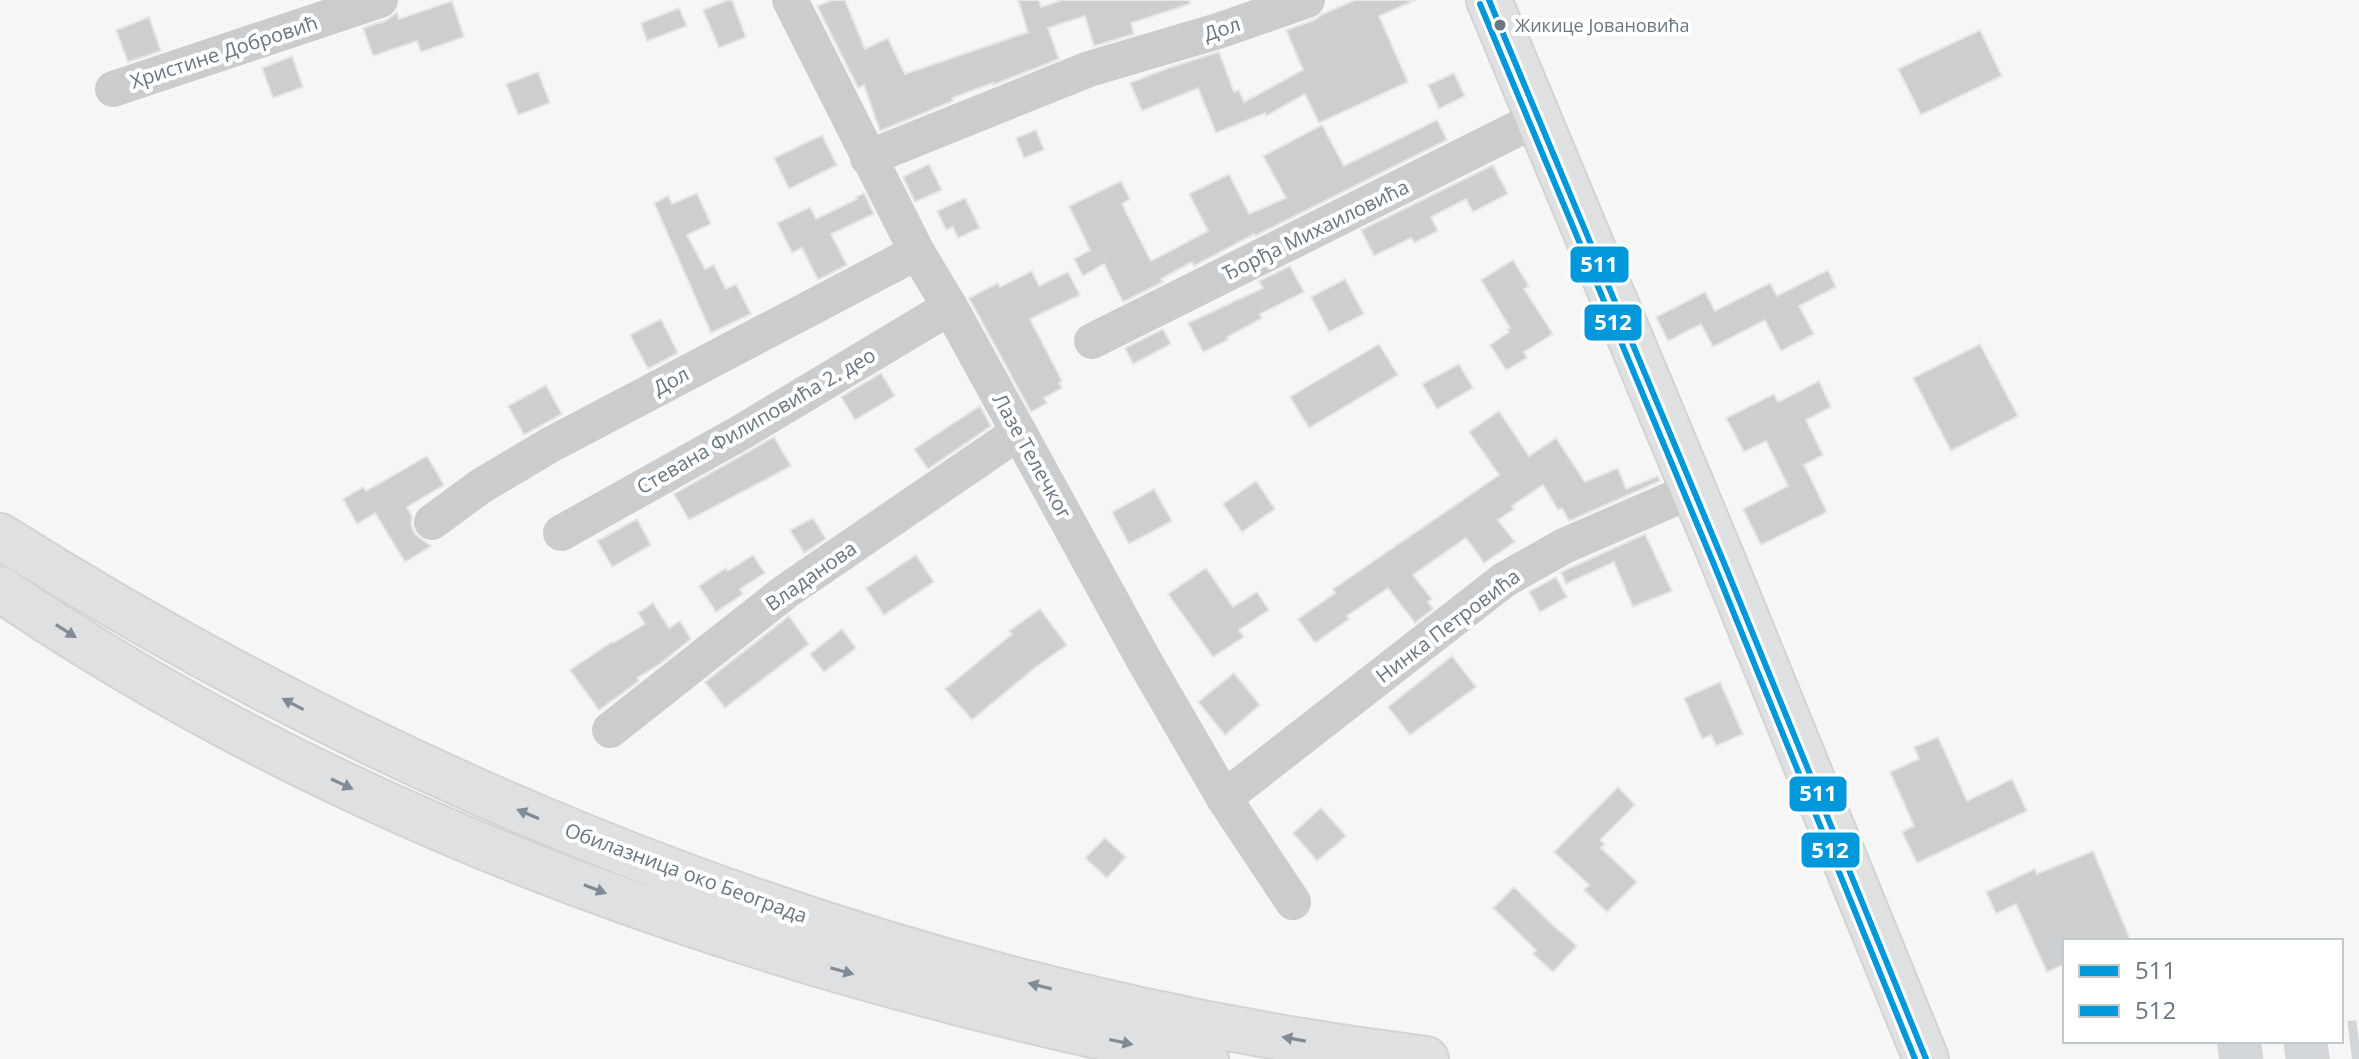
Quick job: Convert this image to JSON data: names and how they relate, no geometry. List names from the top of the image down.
{
  "streets": {
    "main road": ["Обилазница око Београда"],
    "street": [
      "Дол",
      "Христине Добровић",
      "Ђорђа Михаиловића",
      "Стевана Филиповића 2. део",
      "Лазе Телечког",
      "Владанова",
      "Нинка Петровића"
    ]
  },
  "crossings": [
    ["Дол", "Лазе Телечког"],
    ["Стевана Филиповића 2. део", "Лазе Телечког"],
    ["Лазе Телечког", "Владанова"],
    ["Лазе Телечког", "Нинка Петровића"]
  ],
  "places": ["Жикице Јовановића"],
  "lines": ["transit line 511", "transit line 512"],
  "legend": ["511", "512"]
}
